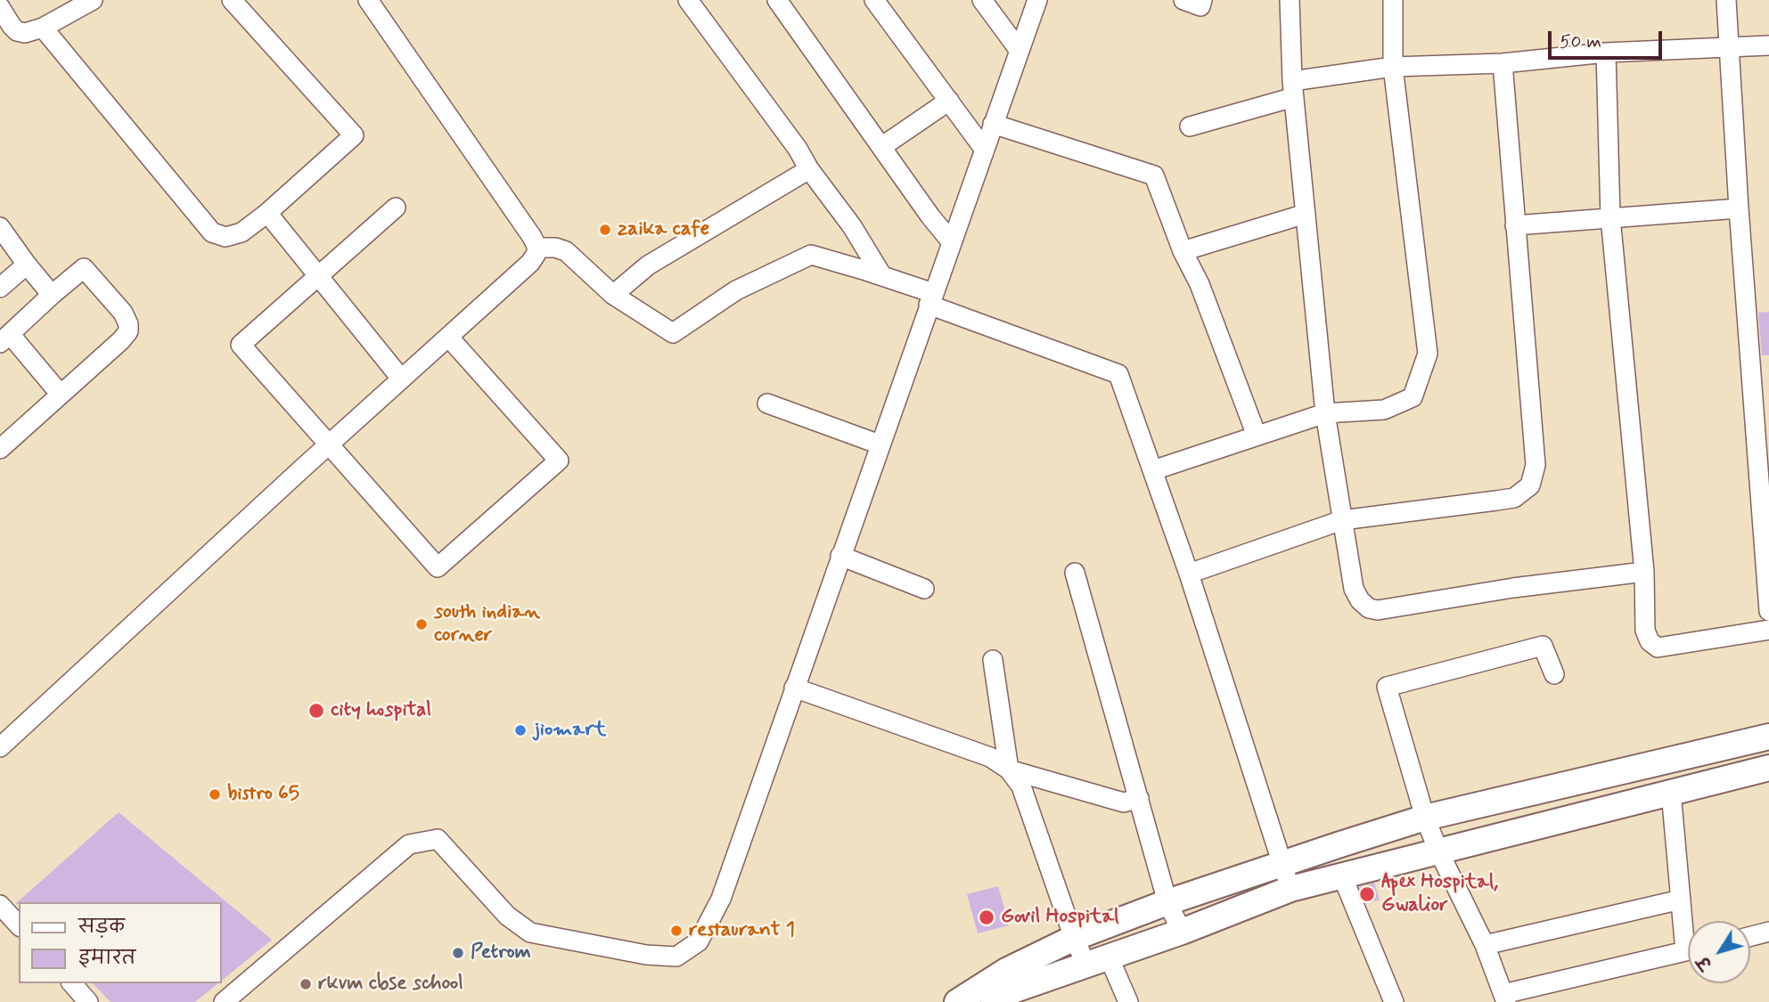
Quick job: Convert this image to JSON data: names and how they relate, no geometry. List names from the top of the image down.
{
  "places": [
    "zaika cafe",
    "south indian corner",
    "city hospital",
    "jiomart",
    "bistro 65",
    "Apex Hospital, Gwalior",
    "Govil Hospital",
    "restaurant 1",
    "Petrom",
    "rkvm cbse school"
  ],
  "legend": ["सड़क", "इमारत"],
  "scale_bar": "50 m",
  "north": "bottom left"
}
